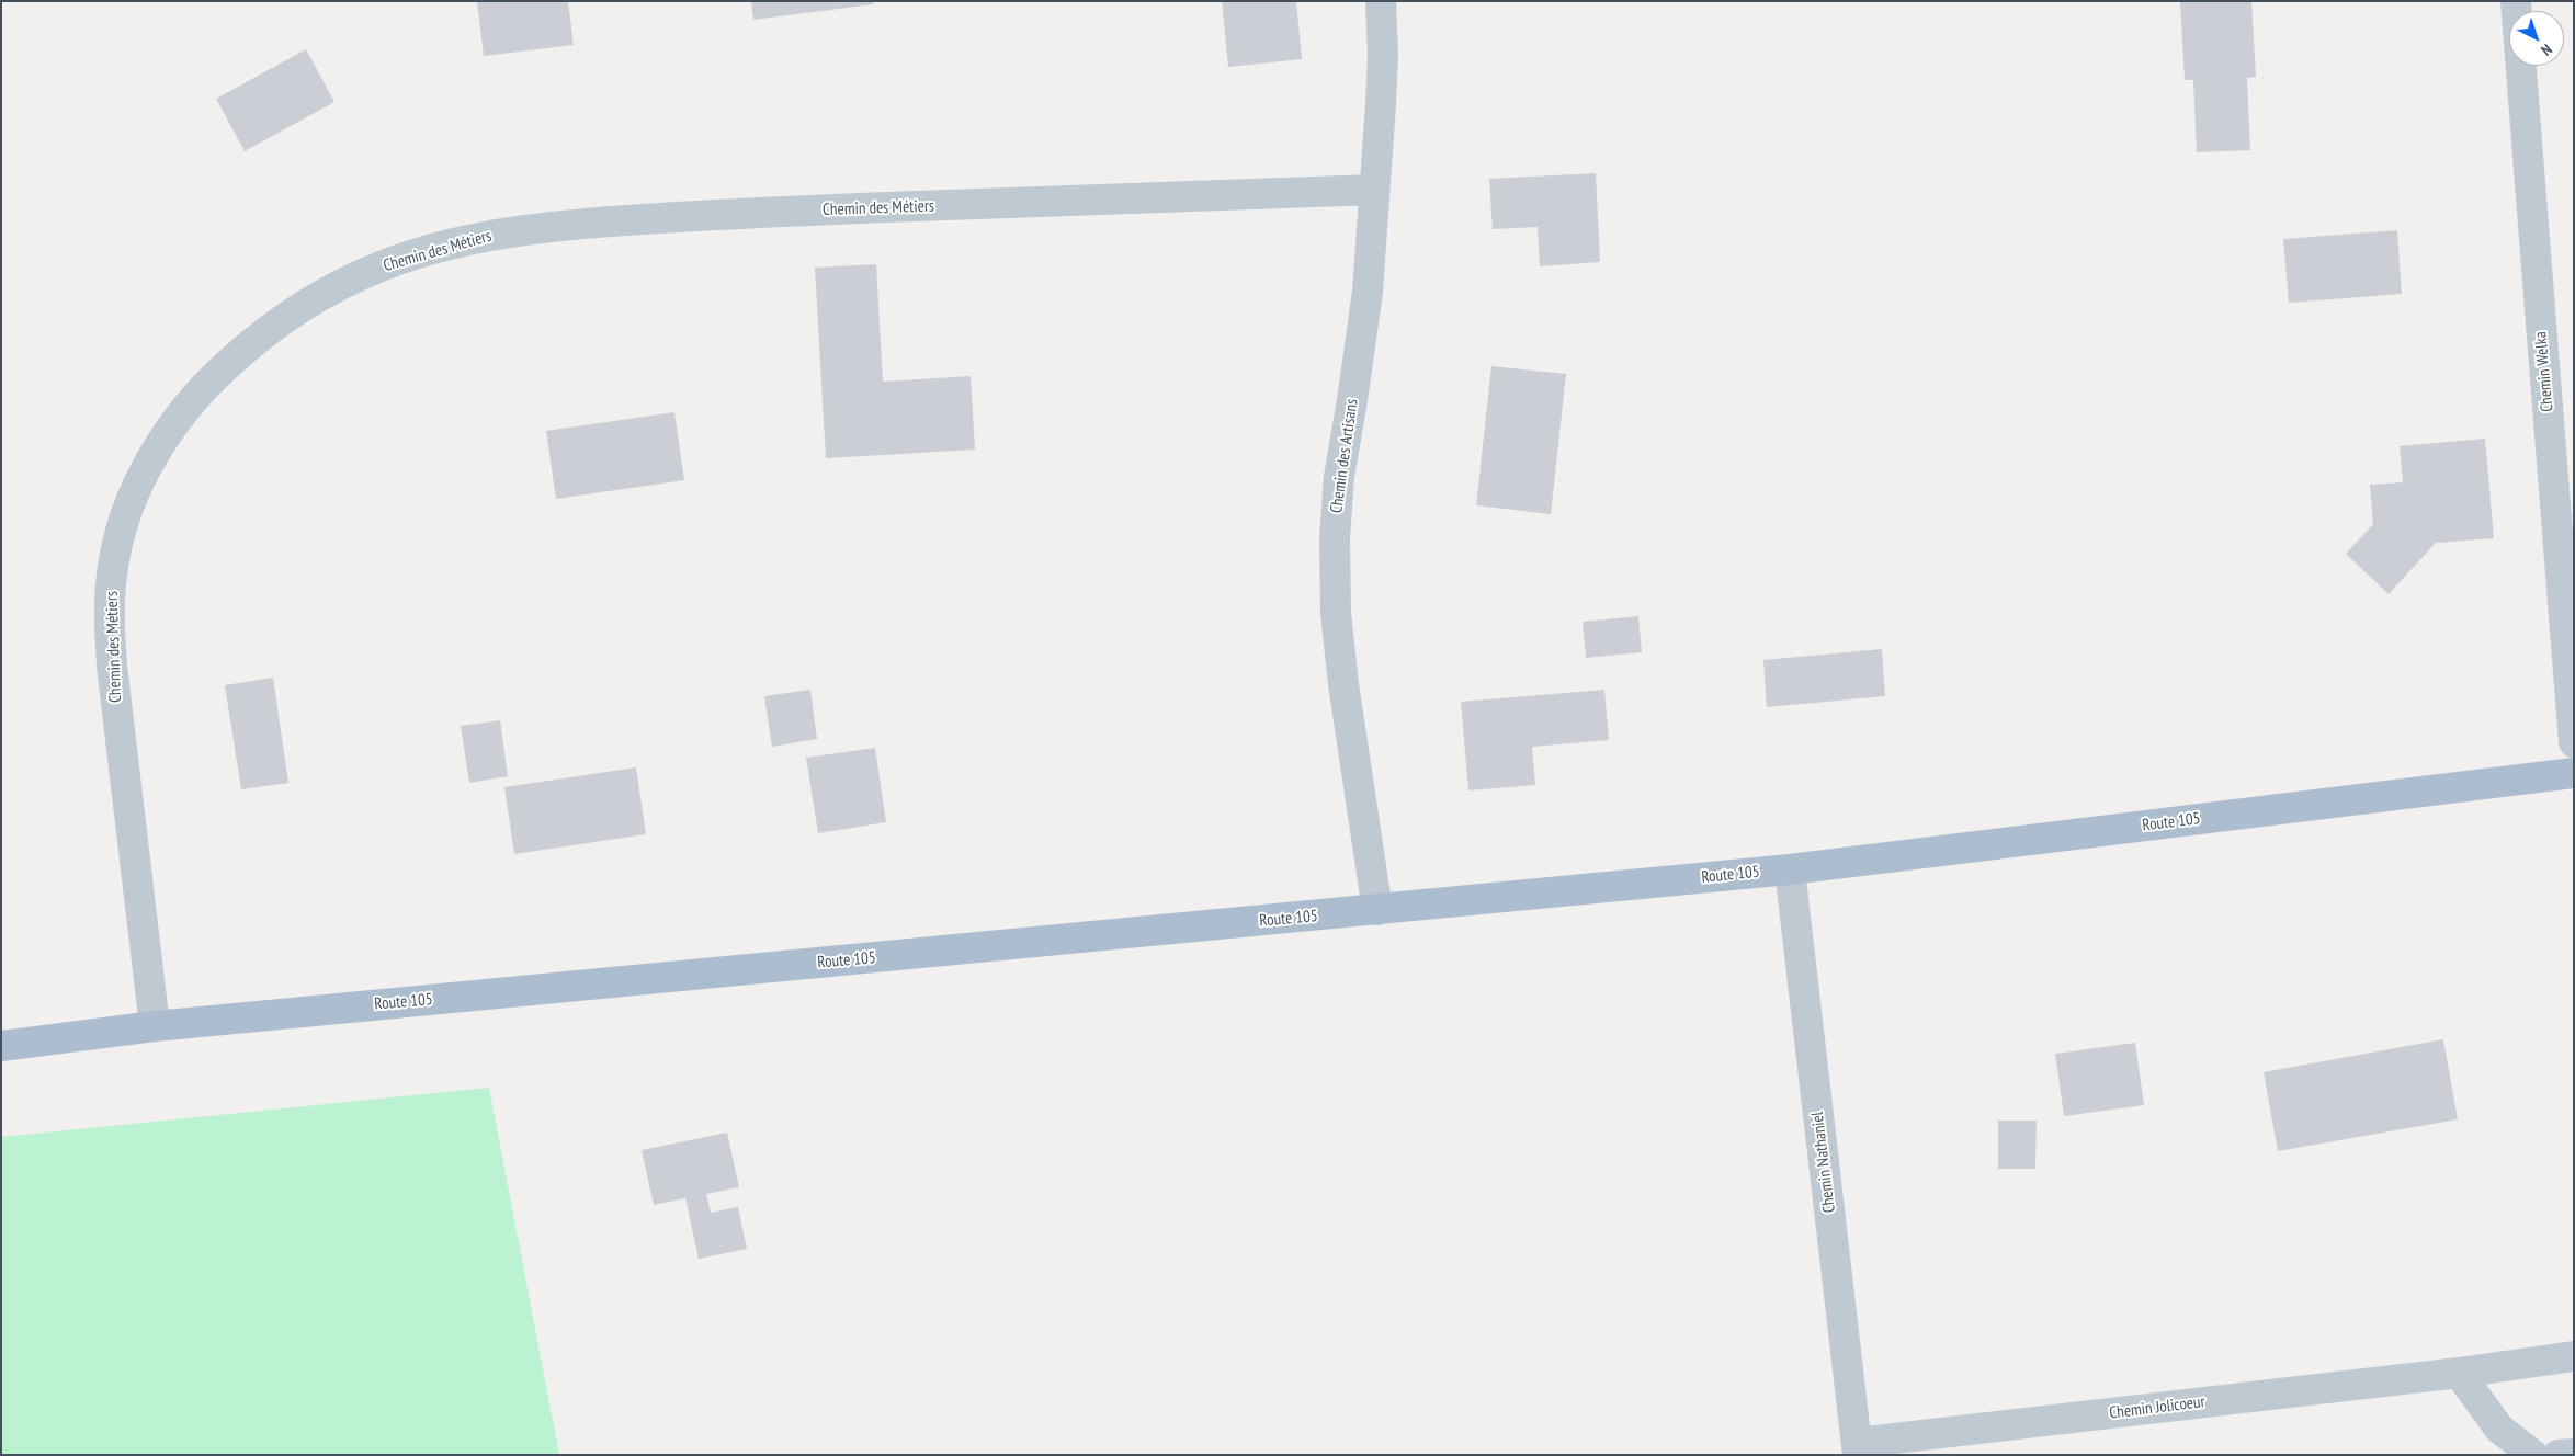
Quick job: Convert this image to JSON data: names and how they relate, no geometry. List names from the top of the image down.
{
  "streets": {
    "main road": ["Route 105"],
    "street": [
      "Chemin des Métiers",
      "Chemin Welka",
      "Chemin des Artisans",
      "Chemin Nathaniel",
      "Chemin Jolicoeur"
    ]
  },
  "crossings": [
    ["Chemin des Métiers", "Chemin des Artisans"],
    ["Chemin des Métiers", "Route 105"],
    ["Chemin des Artisans", "Route 105"],
    ["Route 105", "Chemin Nathaniel"],
    ["Chemin Nathaniel", "Chemin Jolicoeur"]
  ],
  "north": "bottom right"
}
